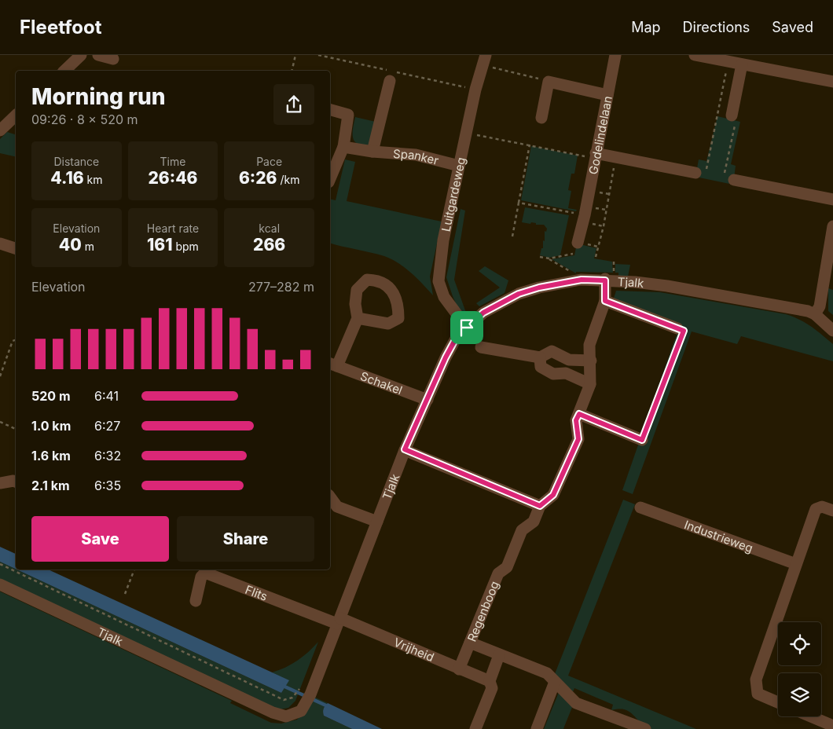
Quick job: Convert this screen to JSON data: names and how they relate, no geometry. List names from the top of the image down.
{
  "streets": {
    "street": [
      "Godelindelaan",
      "Spanker",
      "Luitgardeweg",
      "Tjalk",
      "Schakel",
      "Industrieweg",
      "Flits",
      "Regenboog",
      "Vrijheid"
    ]
  },
  "crossings": [
    ["Spanker", "Luitgardeweg"],
    ["Luitgardeweg", "Tjalk"],
    ["Tjalk", "Schakel"],
    ["Tjalk", "Flits"],
    ["Tjalk", "Regenboog"],
    ["Tjalk", "Vrijheid"],
    ["Flits", "Vrijheid"],
    ["Regenboog", "Vrijheid"]
  ],
  "page": {
    "header": "Fleetfoot",
    "nav": ["Map", "Directions", "Saved"],
    "heading": ["Morning run", "09:26 · 8 × 520 m"],
    "stats": [
      ["Distance", "4.16 km"],
      ["Time", "26:46"],
      ["Pace", "6:26 /km"],
      ["Elevation", "40 m"],
      ["Heart rate", "161 bpm"],
      ["kcal", "266"]
    ],
    "chart": ["Elevation", "277–282 m"],
    "list": [
      {
        "name": "520 m",
        "note": "6:41"
      },
      {
        "name": "1.0 km",
        "note": "6:27"
      },
      {
        "name": "1.6 km",
        "note": "6:32"
      },
      {
        "name": "2.1 km",
        "note": "6:35"
      }
    ],
    "buttons": ["Save", "Share"]
  }
}
